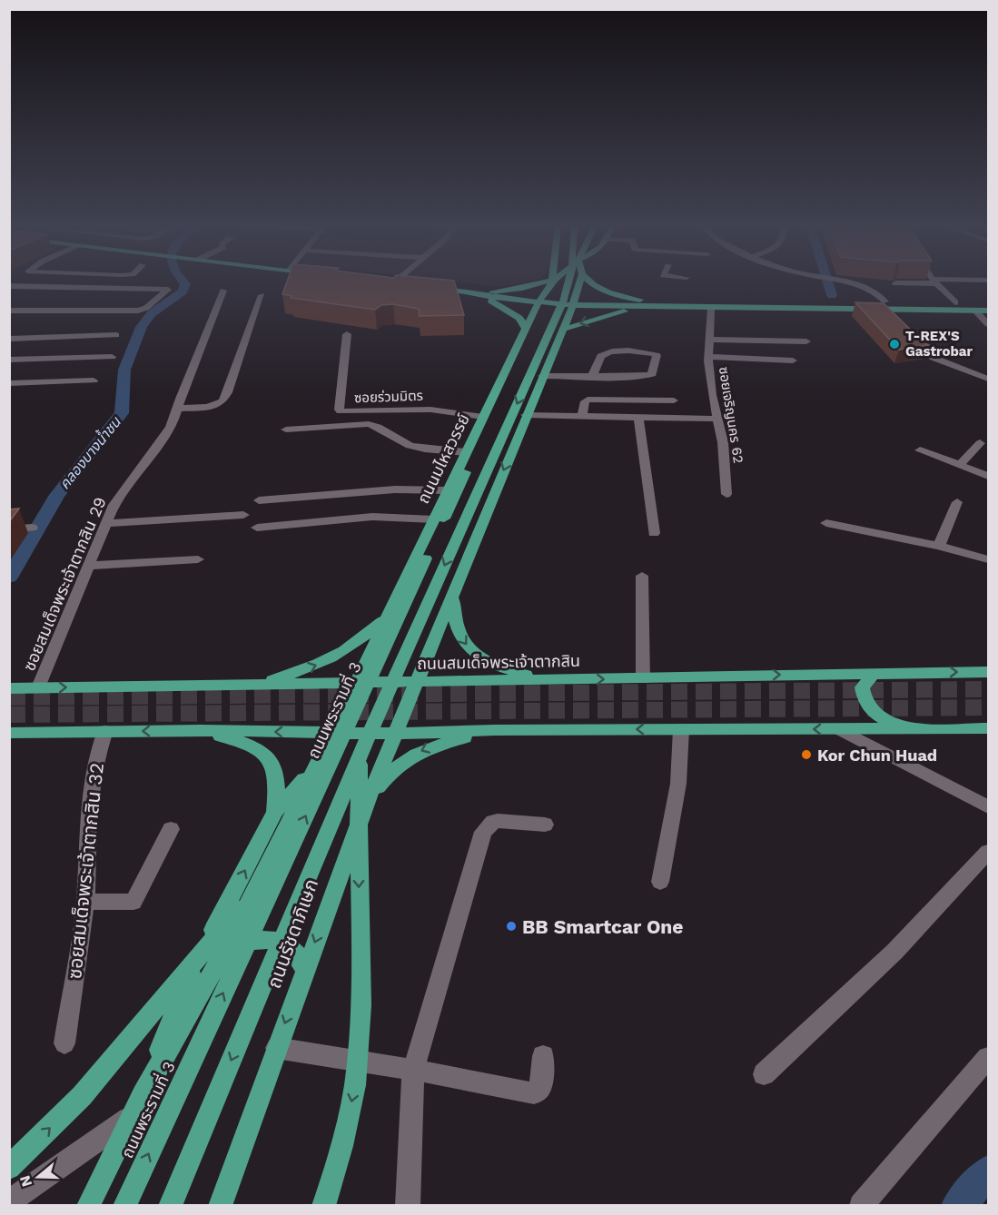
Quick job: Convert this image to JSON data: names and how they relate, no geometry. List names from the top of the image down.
{
  "streets": {
    "main road": [
      "ถนนมไหสวรรย์",
      "ถนนสมเด็จพระเจ้าตากสิน",
      "ถนนพระรามที่ 3",
      "ถนนรัชดาภิเษก"
    ],
    "street": [
      "ซอยร่วมมิตร",
      "ซอยเจริญนคร 62",
      "ซอยสมเด็จพระเจ้าตากสิน 29",
      "ซอยสมเด็จพระเจ้าตากสิน 32"
    ]
  },
  "crossings": [
    ["ซอยร่วมมิตร", "ถนนมไหสวรรย์"],
    ["ถนนมไหสวรรย์", "ถนนสมเด็จพระเจ้าตากสิน"],
    ["ซอยสมเด็จพระเจ้าตากสิน 29", "ถนนสมเด็จพระเจ้าตากสิน"],
    ["ถนนสมเด็จพระเจ้าตากสิน", "ถนนรัชดาภิเษก"]
  ],
  "water": ["คลองบางน้ำชน"],
  "places": ["T-REX'S Gastrobar", "Kor Chun Huad", "BB Smartcar One"],
  "north": "left"
}
